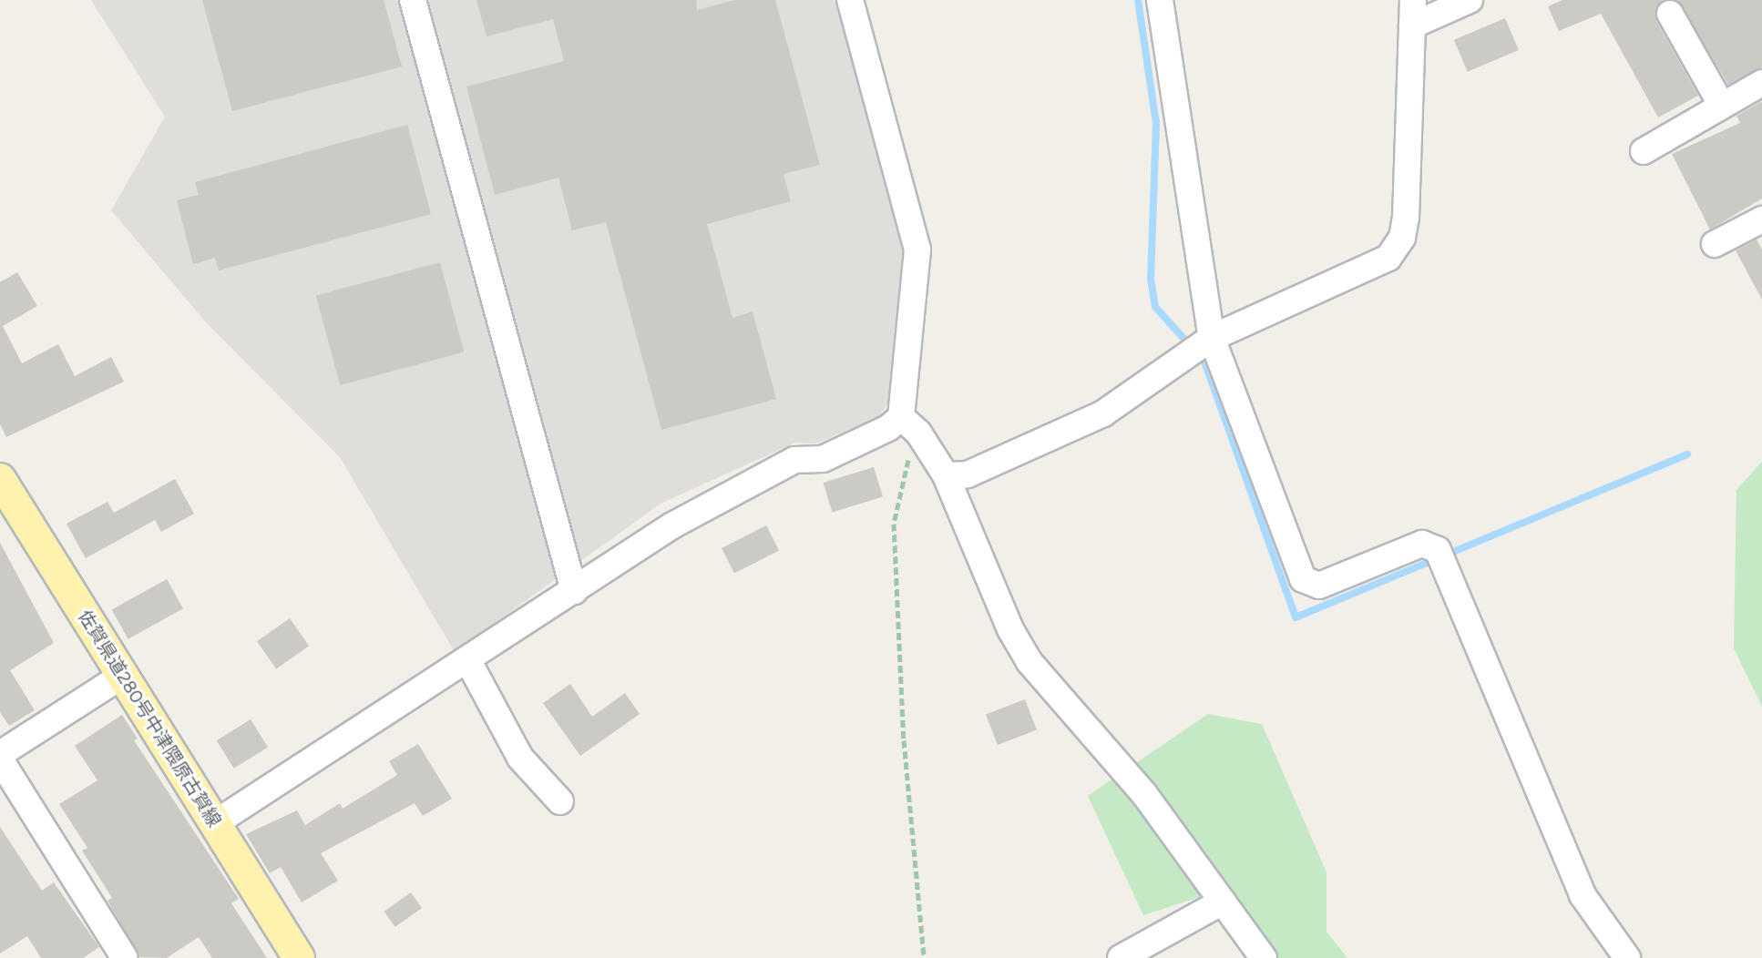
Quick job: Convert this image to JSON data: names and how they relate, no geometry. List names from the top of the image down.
{
  "streets": {
    "main road": ["佐賀県道280号中津隈原古賀線"]
  }
}
